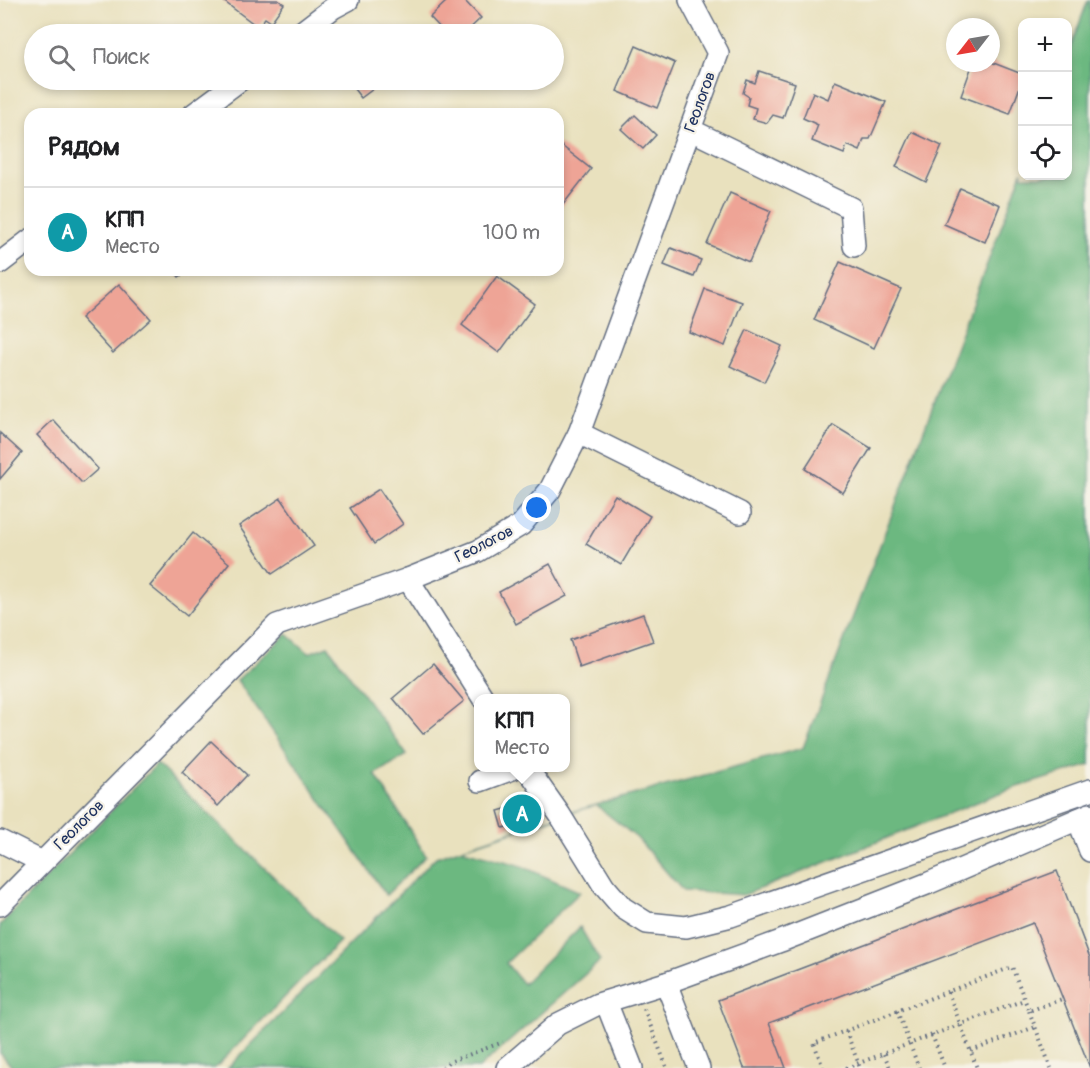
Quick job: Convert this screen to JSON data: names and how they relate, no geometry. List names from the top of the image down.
{
  "streets": {
    "street": ["Геологов"]
  },
  "north": "bottom left",
  "page": {
    "map_buttons": ["+", "−"],
    "search": "Поиск",
    "heading": "Рядом",
    "list": [
      {
        "mark": "A",
        "name": "КПП",
        "note": "Место",
        "value": "100 m"
      }
    ],
    "popup": ["КПП", "Место"],
    "pins": "A"
  }
}
